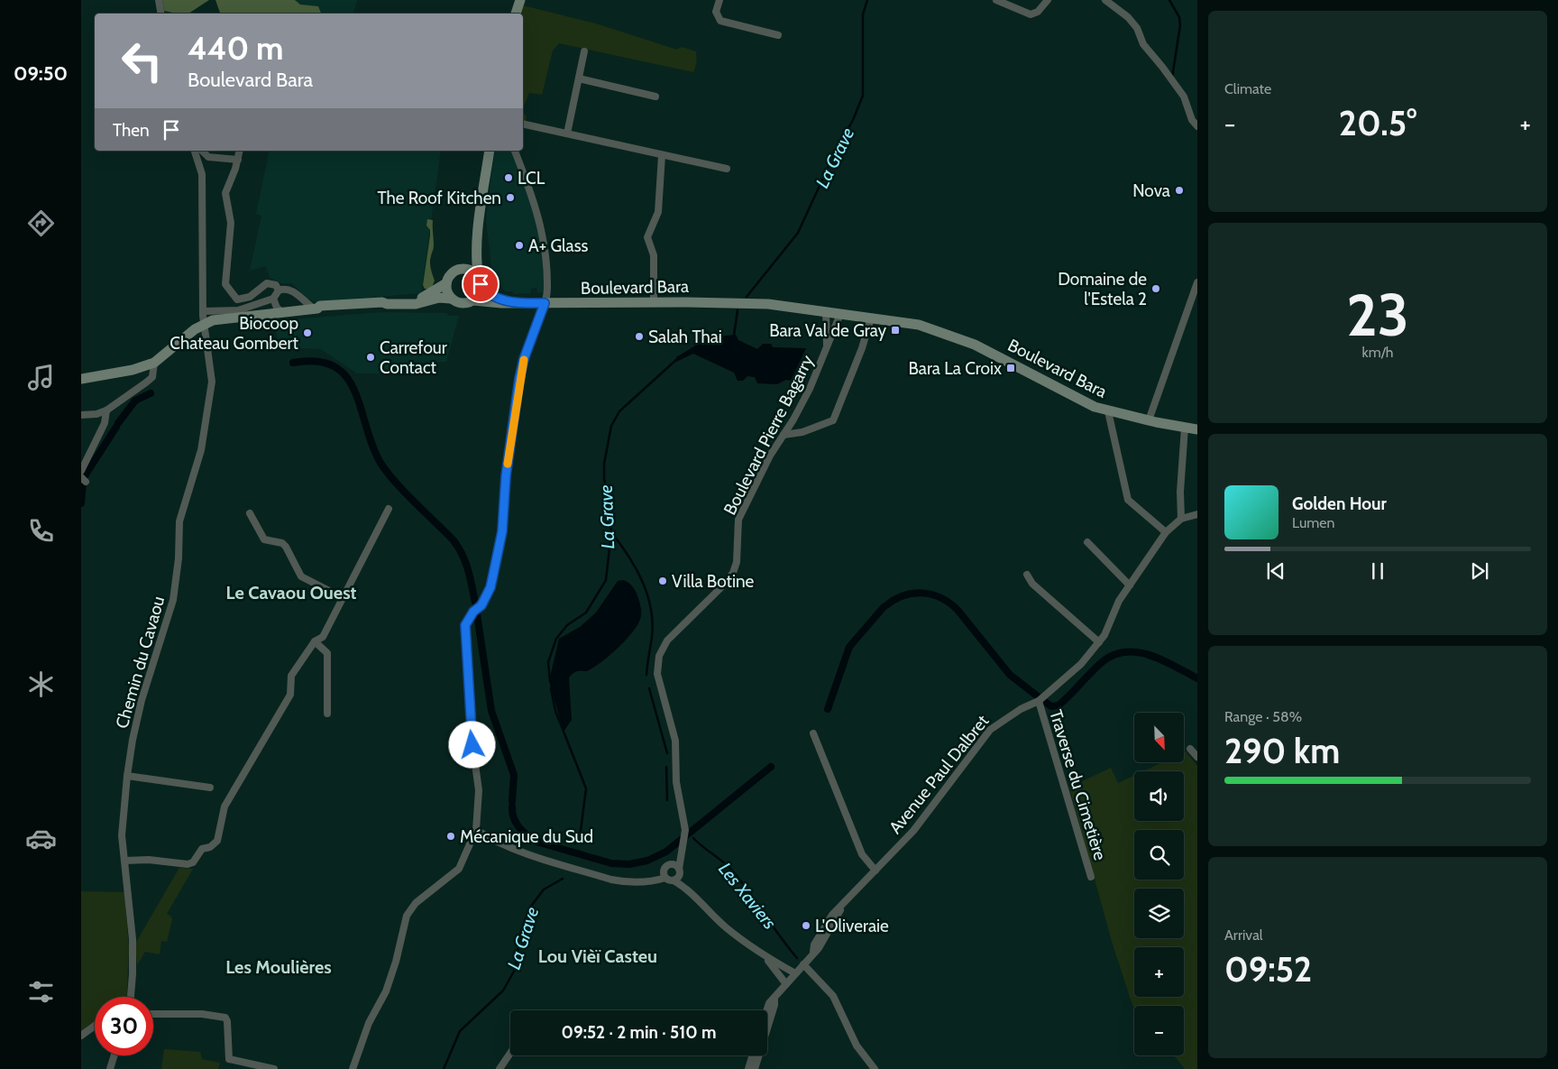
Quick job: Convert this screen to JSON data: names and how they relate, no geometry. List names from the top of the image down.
{
  "streets": {
    "street": [
      "Boulevard Bara",
      "Boulevard Pierre Bagarry",
      "Chemin du Cavaou",
      "Avenue Paul Dalbret",
      "Traverse du Cimetière"
    ]
  },
  "crossings": [
    ["Boulevard Bara", "Boulevard Pierre Bagarry"],
    ["Avenue Paul Dalbret", "Traverse du Cimetière"]
  ],
  "districts": ["Le Cavaou Ouest", "Lou Vièï Casteu", "Les Moulières"],
  "water": ["La Grave", "Les Xaviers"],
  "places": {
    "other": [
      "LCL",
      "Nova",
      "The Roof Kitchen",
      "A+ Glass",
      "Domaine de l'Estela 2",
      "Biocoop Chateau Gombert",
      "Salah Thai",
      "Carrefour Contact",
      "Villa Botine",
      "Mécanique du Sud",
      "L'Oliveraie"
    ],
    "transit": ["Bara Val de Gray", "Bara La Croix"]
  },
  "north": "bottom right",
  "page": {
    "tabs": "09:50",
    "tile": [
      "Climate",
      ["23", "km/h"],
      ["Range · 58%", "290 km"],
      ["Arrival", "09:52"]
    ],
    "turn": ["440 m", "Boulevard Bara"],
    "heat": ["−", "20.5°", "+"],
    "then": "Then",
    "song": ["Golden Hour", "Lumen"],
    "map_buttons": ["+", "−"],
    "limit": "30",
    "trip": "09:52 · 2 min · 510 m"
  }
}
